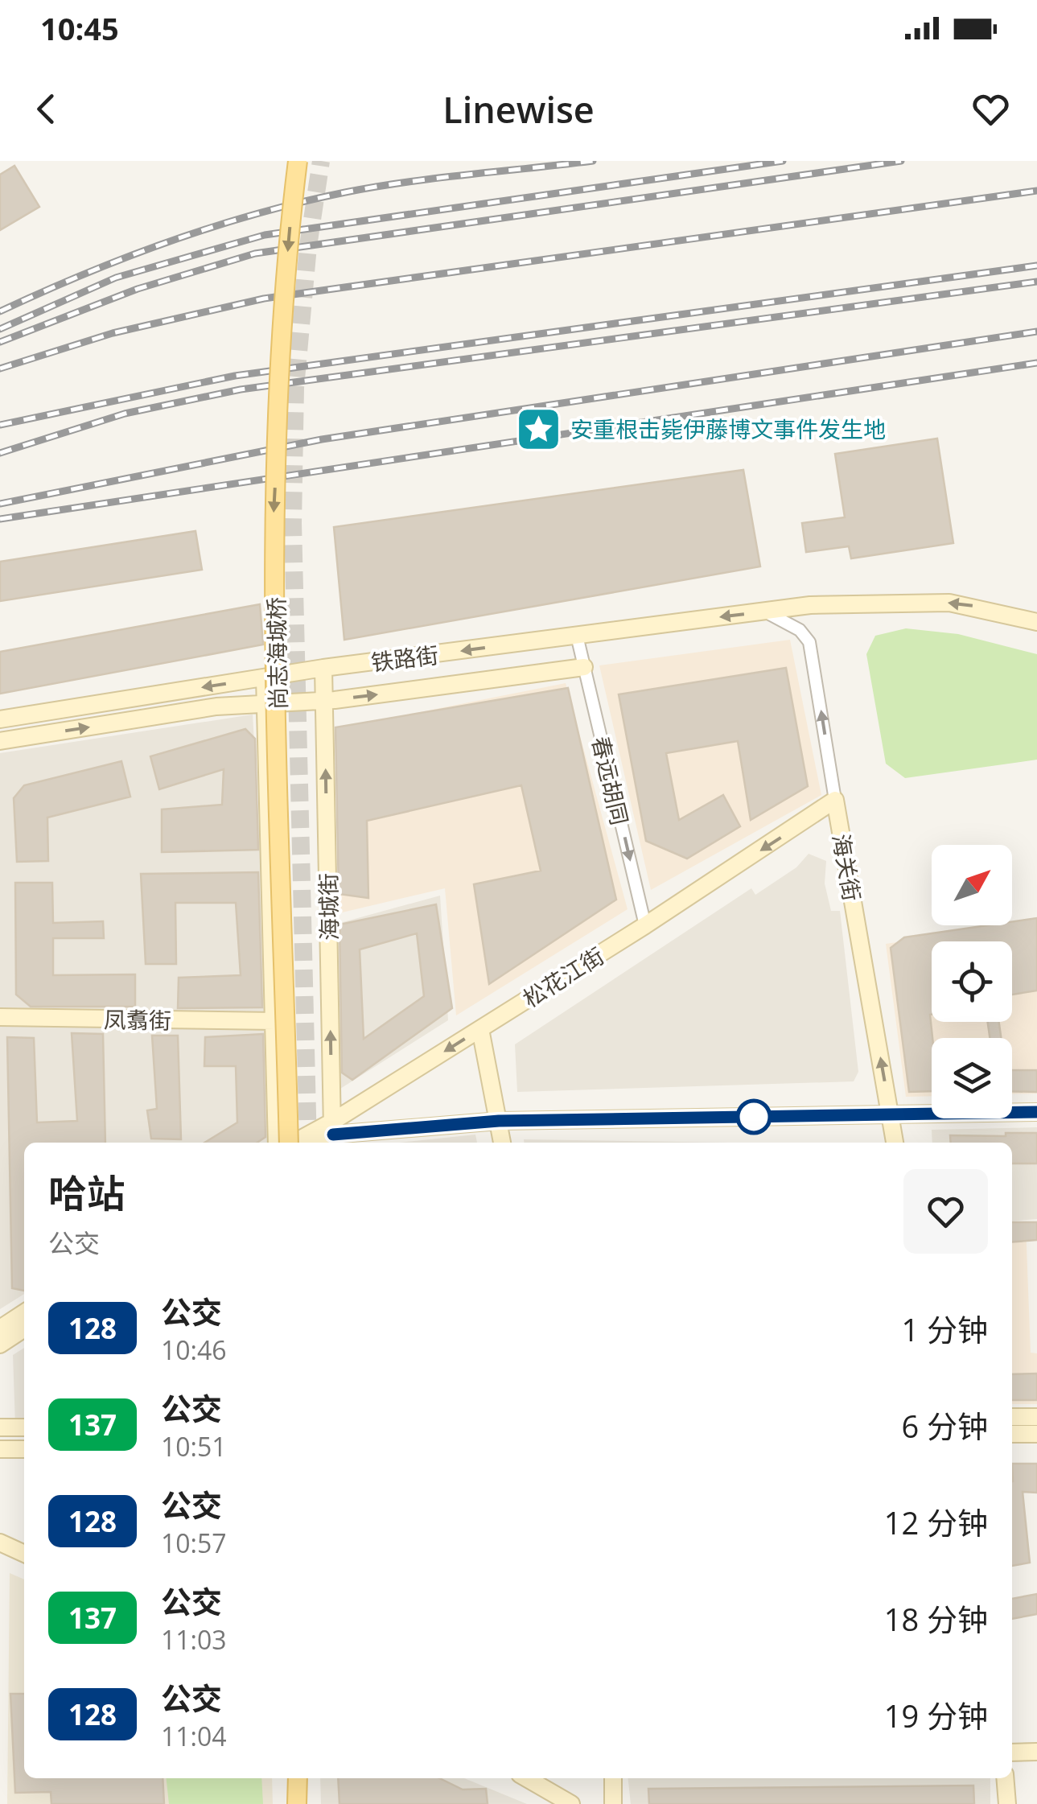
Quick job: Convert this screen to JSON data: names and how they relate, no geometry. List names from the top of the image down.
{
  "streets": {
    "main road": [
      "尚志海城桥",
      "铁路街",
      "海关街",
      "海城街",
      "松花江街",
      "凤翥街"
    ],
    "street": ["春远胡同"]
  },
  "crossings": [
    ["铁路街", "春远胡同"],
    ["铁路街", "海关街"],
    ["铁路街", "海城街"],
    ["春远胡同", "松花江街"],
    ["海关街", "松花江街"],
    ["海城街", "松花江街"]
  ],
  "one_way": ["春远胡同", "海关街", "松花江街"],
  "places": {
    "place": ["安重根击毙伊藤博文事件发生地"]
  },
  "lines": ["bus line 128"],
  "north": "top right",
  "page": {
    "status": "10:45",
    "header": "Linewise",
    "heading": ["哈站", "公交"],
    "list": [
      {
        "mark": "128",
        "name": "公交",
        "note": "10:46",
        "value": "1 分钟"
      },
      {
        "mark": "137",
        "name": "公交",
        "note": "10:51",
        "value": "6 分钟"
      },
      {
        "mark": "128",
        "name": "公交",
        "note": "10:57",
        "value": "12 分钟"
      },
      {
        "mark": "137",
        "name": "公交",
        "note": "11:03",
        "value": "18 分钟"
      },
      {
        "mark": "128",
        "name": "公交",
        "note": "11:04",
        "value": "19 分钟"
      }
    ]
  }
}
